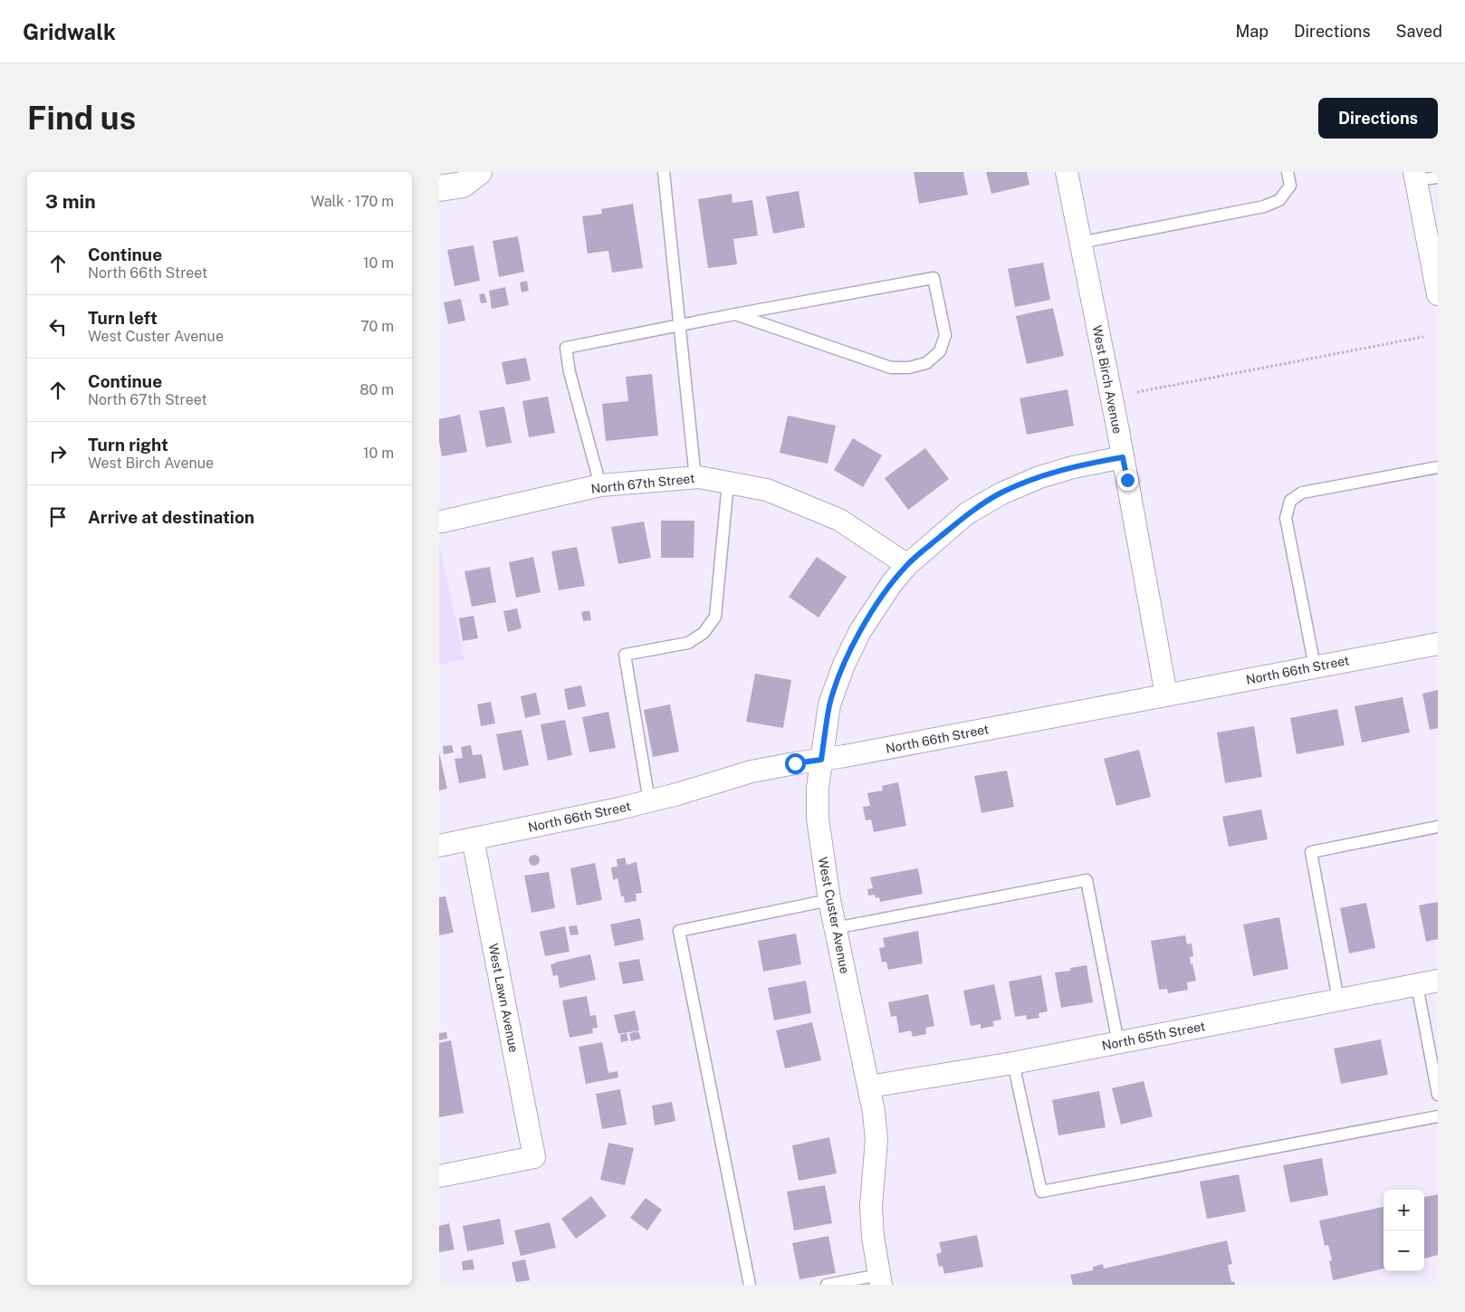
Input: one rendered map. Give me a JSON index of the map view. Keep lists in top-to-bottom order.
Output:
{
  "streets": {
    "street": [
      "West Birch Avenue",
      "North 67th Street",
      "North 66th Street",
      "West Custer Avenue",
      "West Lawn Avenue",
      "North 65th Street"
    ]
  },
  "crossings": [
    ["West Birch Avenue", "North 66th Street"],
    ["North 67th Street", "West Custer Avenue"],
    ["North 66th Street", "West Custer Avenue"],
    ["North 66th Street", "West Lawn Avenue"],
    ["West Custer Avenue", "North 65th Street"]
  ],
  "page": {
    "header": "Gridwalk",
    "nav": ["Map", "Directions", "Saved"],
    "buttons": "Directions",
    "title": "Find us",
    "heading": ["3 min", "Walk · 170 m"],
    "list": [
      ["Continue", "North 66th Street", "10 m"],
      ["Turn left", "West Custer Avenue", "70 m"],
      ["Continue", "North 67th Street", "80 m"],
      ["Turn right", "West Birch Avenue", "10 m"],
      "Arrive at destination"
    ],
    "map_buttons": ["+", "−"]
  }
}
